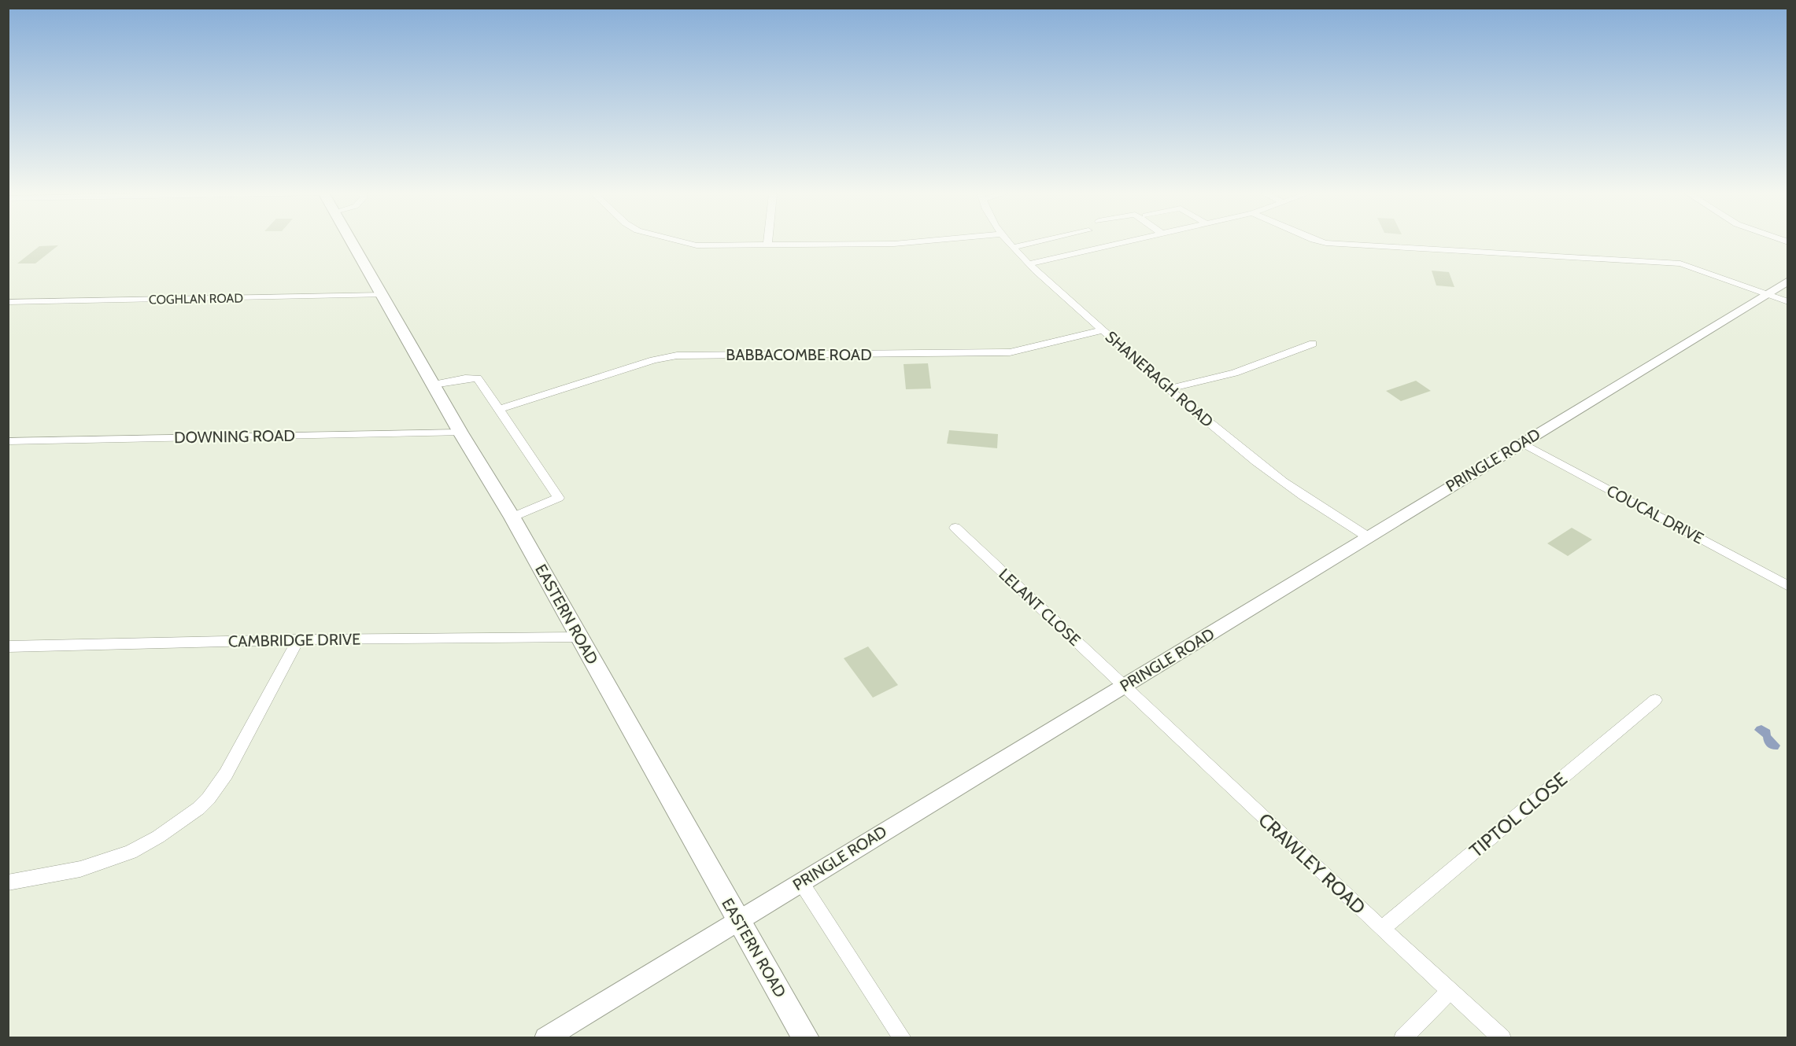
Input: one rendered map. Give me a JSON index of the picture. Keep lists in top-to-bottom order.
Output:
{
  "streets": {
    "main road": ["EASTERN ROAD"],
    "street": [
      "COGHLAN ROAD",
      "BABBACOMBE ROAD",
      "SHANERAGH ROAD",
      "DOWNING ROAD",
      "PRINGLE ROAD",
      "COUCAL DRIVE",
      "LELANT CLOSE",
      "CAMBRIDGE DRIVE",
      "TIPTOL CLOSE",
      "CRAWLEY ROAD"
    ]
  },
  "crossings": [
    ["COGHLAN ROAD", "EASTERN ROAD"],
    ["BABBACOMBE ROAD", "SHANERAGH ROAD"],
    ["SHANERAGH ROAD", "PRINGLE ROAD"],
    ["DOWNING ROAD", "EASTERN ROAD"],
    ["PRINGLE ROAD", "COUCAL DRIVE"],
    ["PRINGLE ROAD", "LELANT CLOSE"],
    ["PRINGLE ROAD", "EASTERN ROAD"],
    ["PRINGLE ROAD", "CRAWLEY ROAD"],
    ["LELANT CLOSE", "CRAWLEY ROAD"],
    ["EASTERN ROAD", "CAMBRIDGE DRIVE"],
    ["TIPTOL CLOSE", "CRAWLEY ROAD"]
  ]
}
